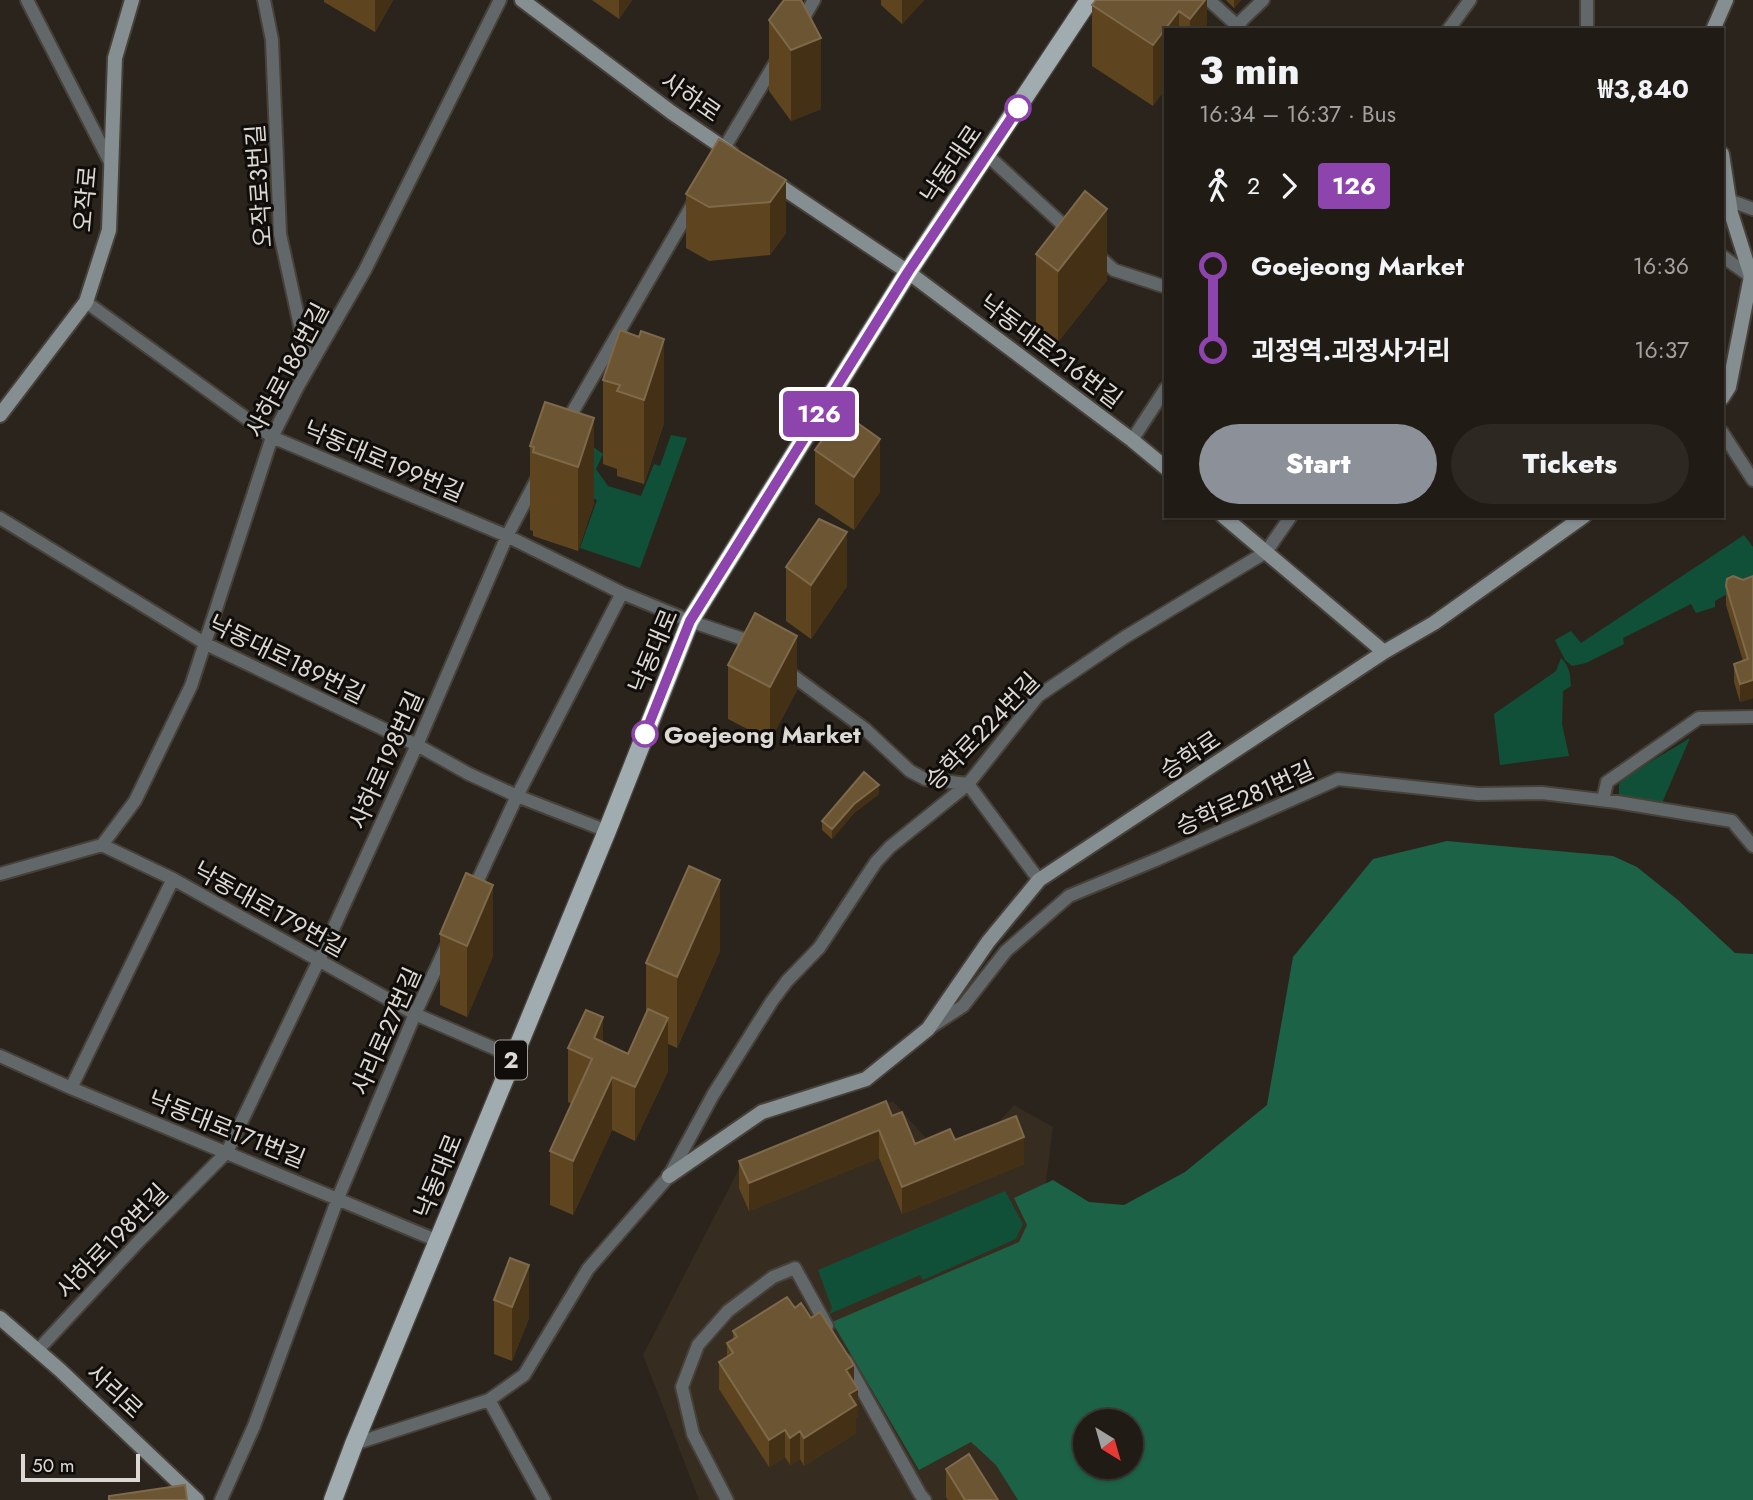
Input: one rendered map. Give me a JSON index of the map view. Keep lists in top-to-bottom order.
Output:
{
  "streets": {
    "main road": ["낙동대로", "2"],
    "street": [
      "사하로",
      "오작로3번길",
      "오작로",
      "낙동대로216번길",
      "사하로186번길",
      "낙동대로199번길",
      "낙동대로189번길",
      "승학로224번길",
      "승학로",
      "사하로198번길",
      "승학로281번길",
      "낙동대로179번길",
      "사리로27번길",
      "낙동대로171번길",
      "사리로"
    ]
  },
  "crossings": [
    ["사하로", "낙동대로"],
    ["사하로", "낙동대로216번길"],
    ["낙동대로", "낙동대로216번길"],
    ["낙동대로", "낙동대로199번길"],
    ["낙동대로", "낙동대로189번길"],
    ["낙동대로", "승학로224번길"],
    ["낙동대로", "낙동대로179번길"],
    ["낙동대로", "낙동대로171번길"],
    ["오작로3번길", "사하로186번길"],
    ["오작로", "낙동대로199번길"],
    ["사하로186번길", "낙동대로199번길"],
    ["사하로186번길", "낙동대로189번길"],
    ["사하로186번길", "낙동대로179번길"],
    ["낙동대로199번길", "승학로224번길"],
    ["낙동대로199번길", "사하로198번길"],
    ["낙동대로189번길", "사하로198번길"],
    ["승학로224번길", "승학로"],
    ["승학로", "승학로281번길"],
    ["사하로198번길", "낙동대로179번길"],
    ["사하로198번길", "낙동대로171번길"],
    ["사하로198번길", "사리로"],
    ["낙동대로179번길", "사리로27번길"],
    ["사리로27번길", "낙동대로171번길"]
  ],
  "places": ["Goejeong Market"],
  "lines": ["bus line 126"],
  "scale_bar": "50 m",
  "north": "bottom right",
  "page": {
    "on_map": "126",
    "heading": ["3 min", "16:34 – 16:37 · Bus", "₩3,840"],
    "legs": ["2", "126"],
    "list": [
      {
        "name": "Goejeong Market",
        "value": "16:36"
      },
      {
        "name": "괴정역.괴정사거리",
        "value": "16:37"
      }
    ],
    "buttons": ["Start", "Tickets"],
    "scale": "50 m"
  }
}
